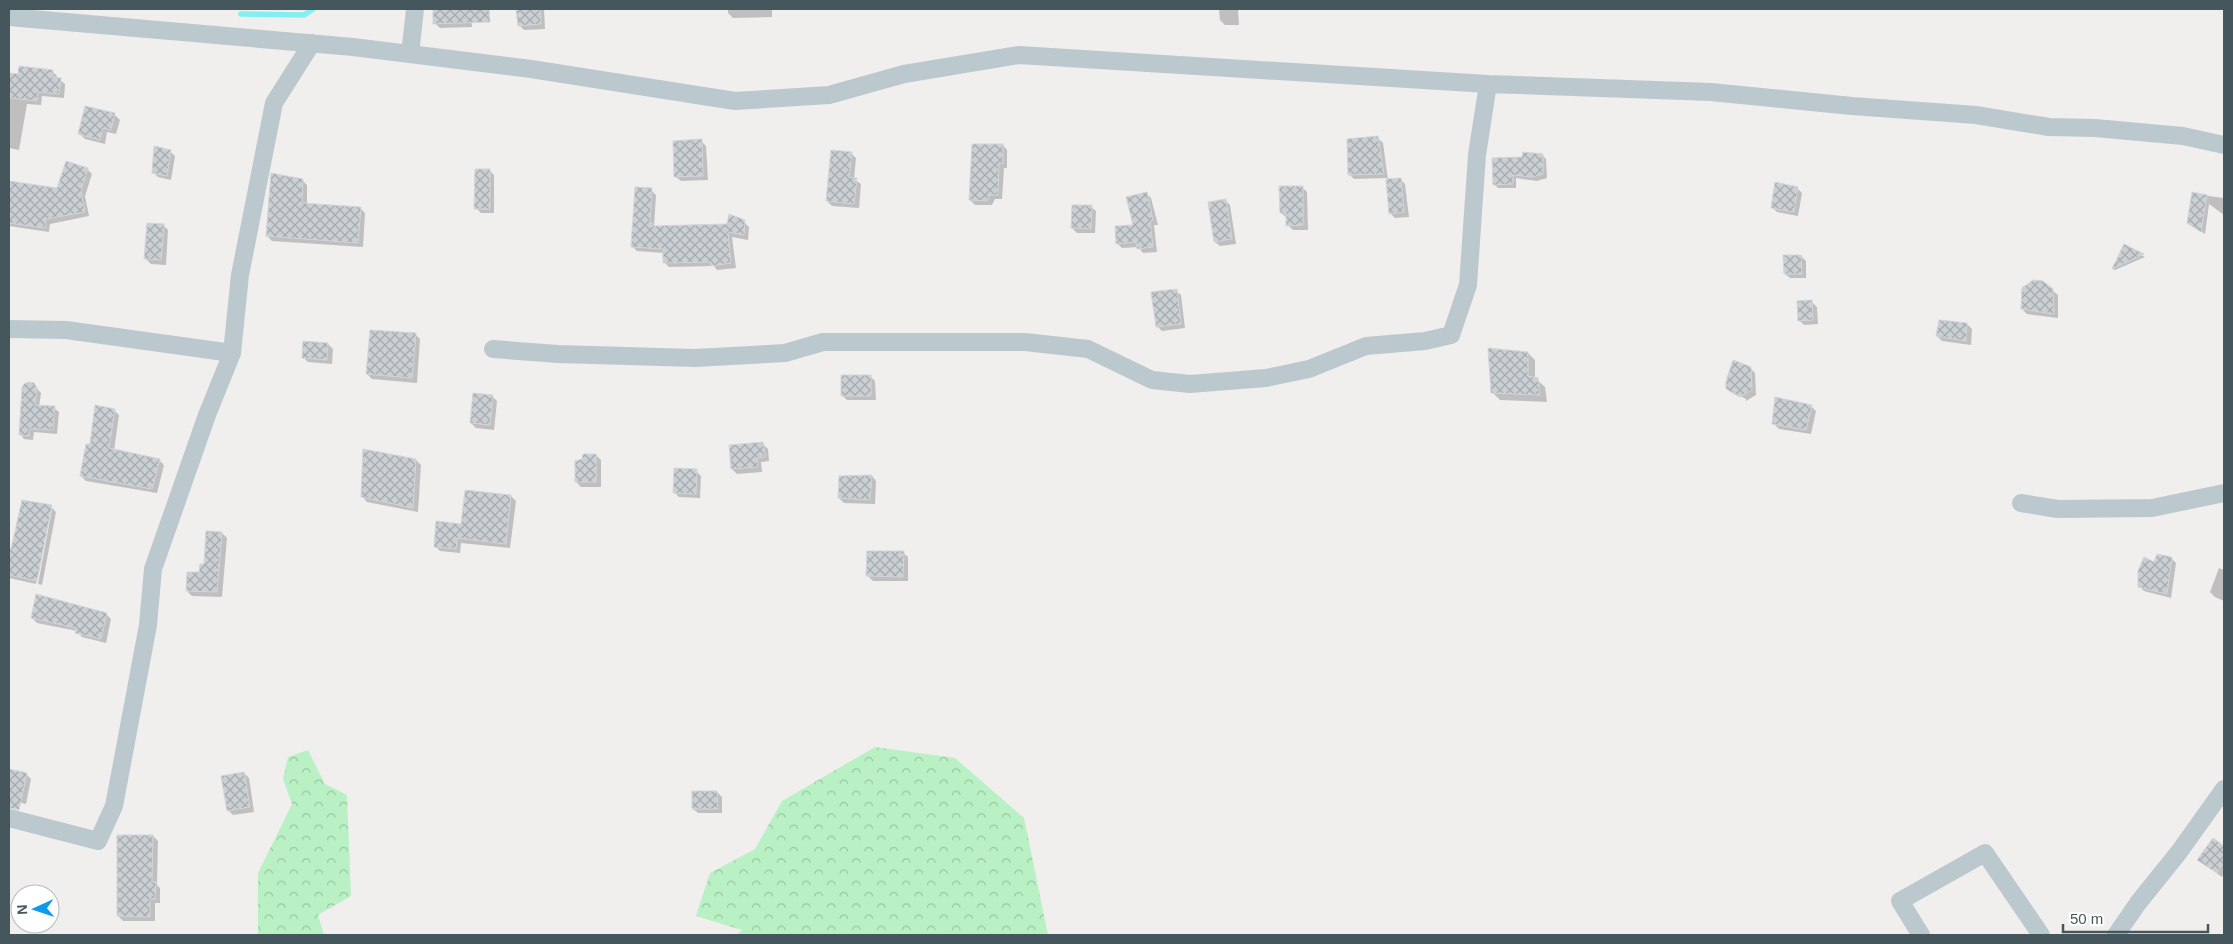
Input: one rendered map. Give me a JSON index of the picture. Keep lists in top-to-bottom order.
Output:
{
  "scale_bar": "50 m",
  "north": "left"
}
